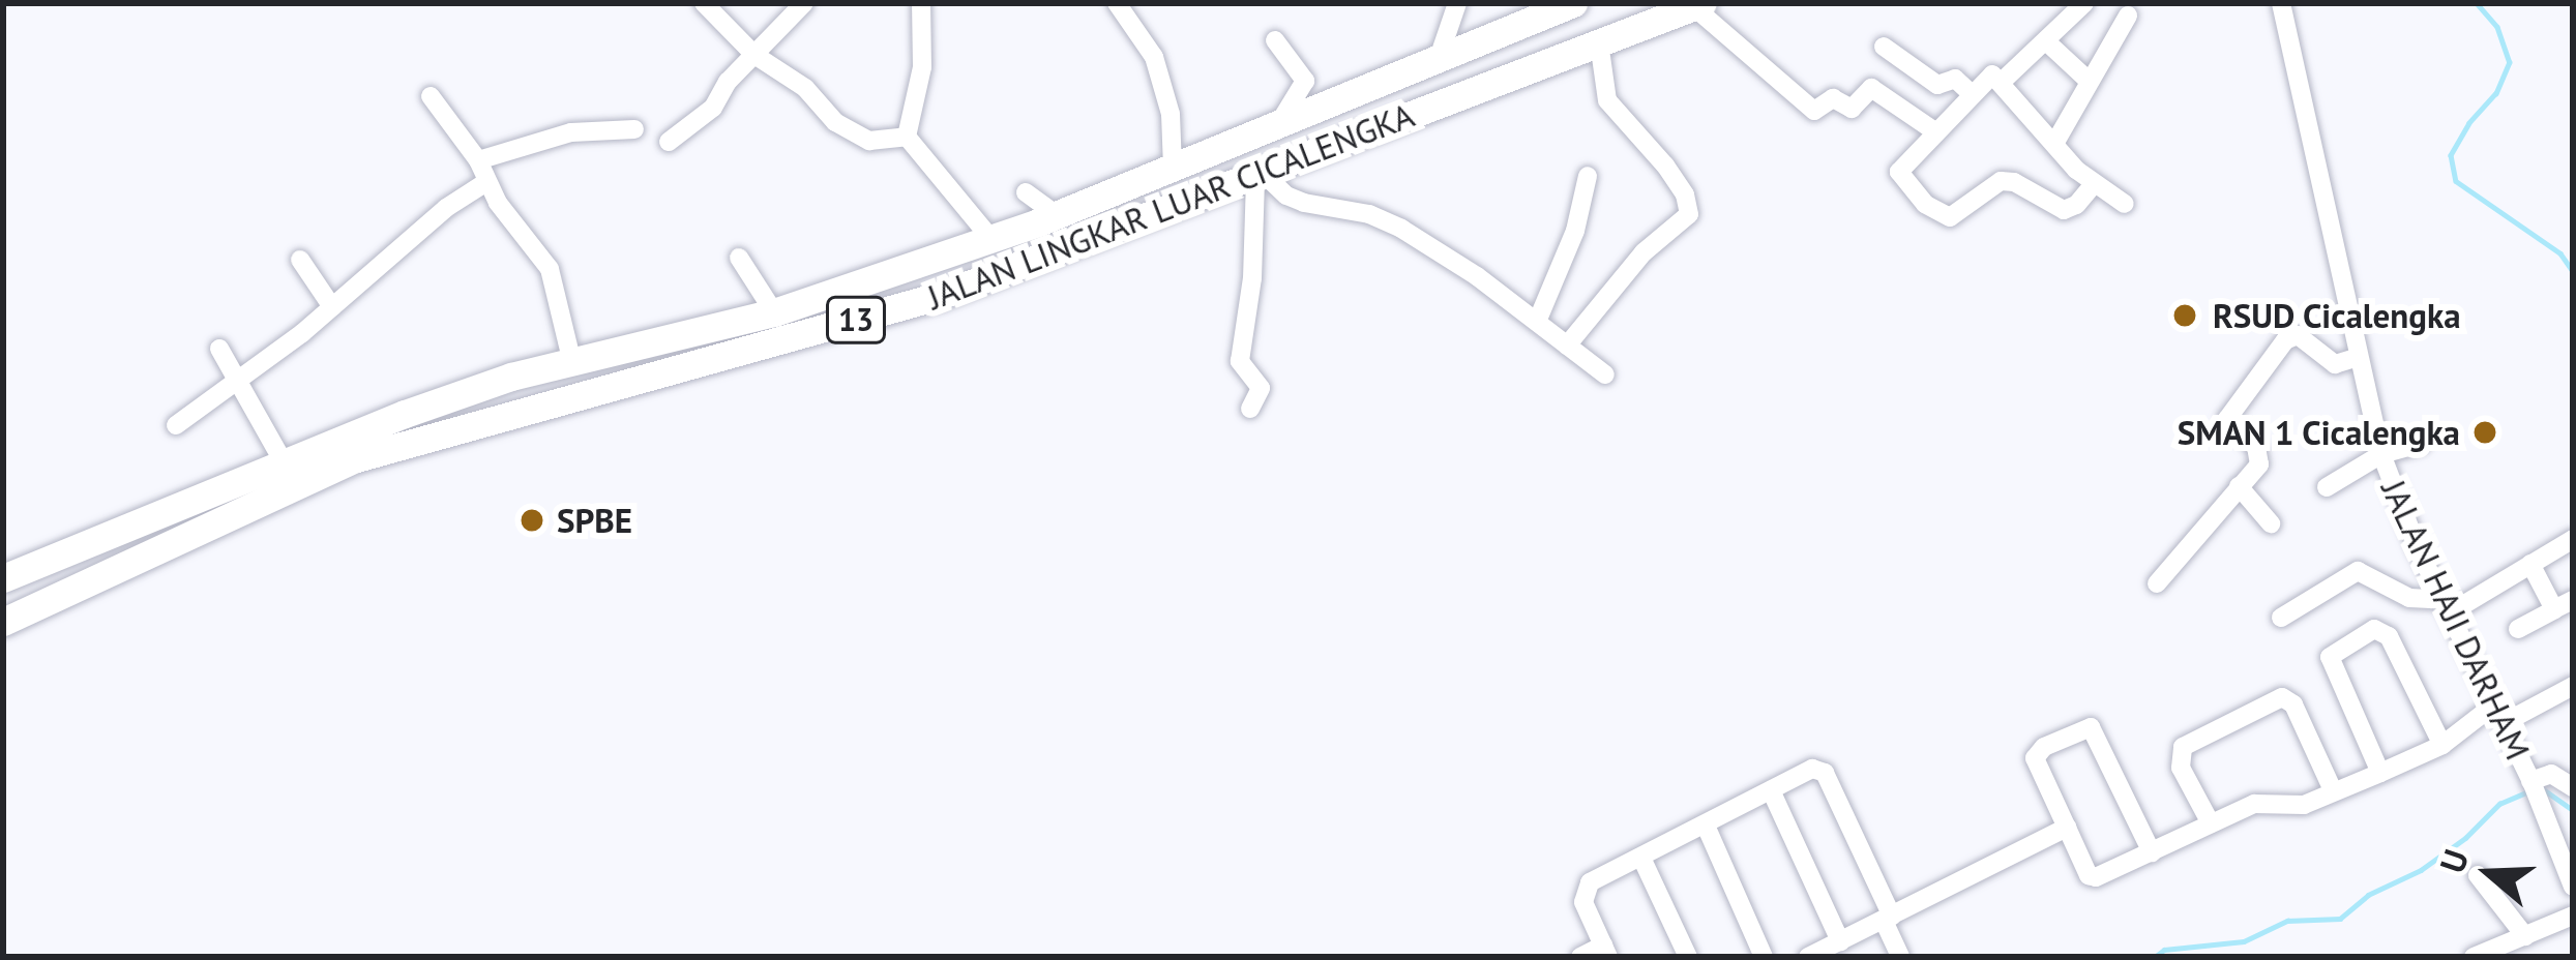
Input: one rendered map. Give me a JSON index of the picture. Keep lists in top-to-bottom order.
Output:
{
  "streets": {
    "highway": ["JALAN LINGKAR LUAR CICALENGKA", "13"],
    "street": ["JALAN HAJI DARHAM"]
  },
  "places": ["RSUD Cicalengka", "SMAN 1 Cicalengka", "SPBE"],
  "north": "left"
}
